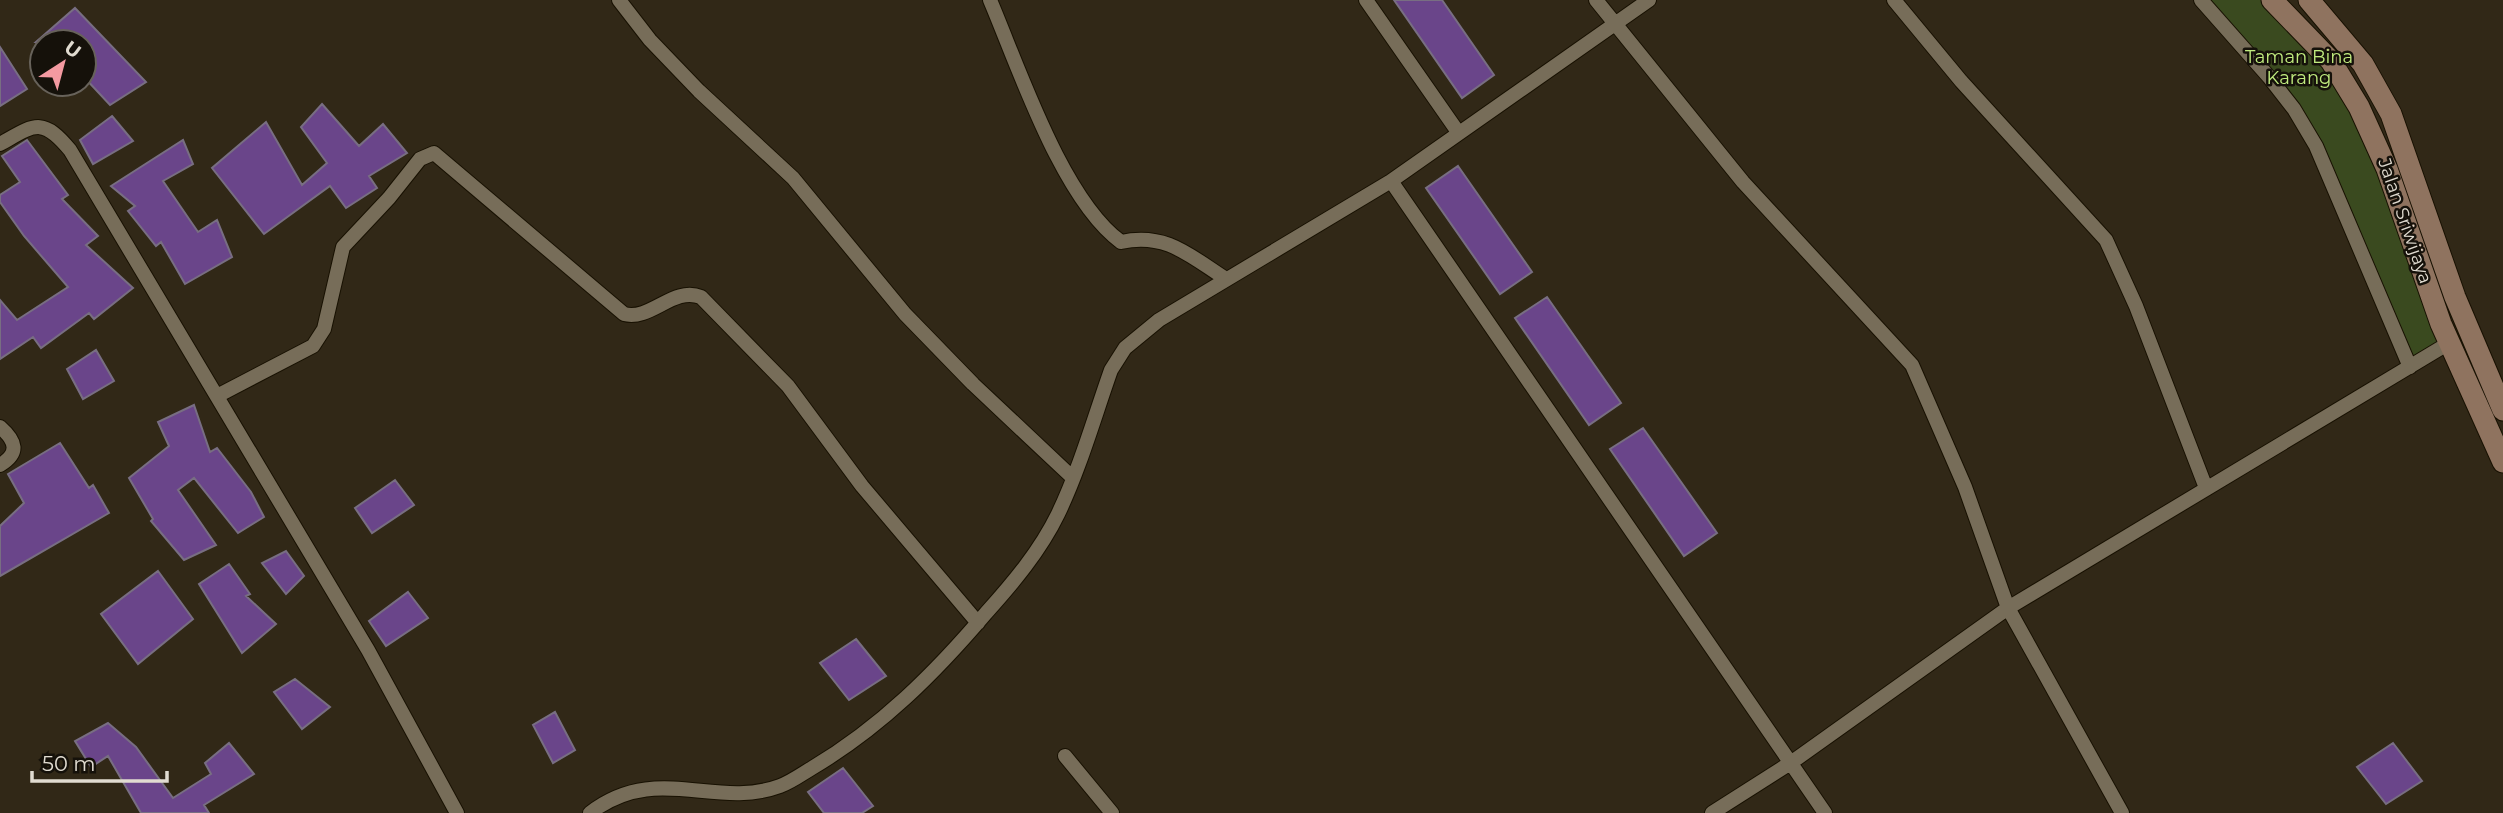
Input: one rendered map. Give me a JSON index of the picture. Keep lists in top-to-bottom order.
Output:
{
  "streets": {
    "main road": ["Jalan Sriwijaya"]
  },
  "parks": ["Taman Bina Karang"],
  "scale_bar": "50 m",
  "north": "top right"
}
